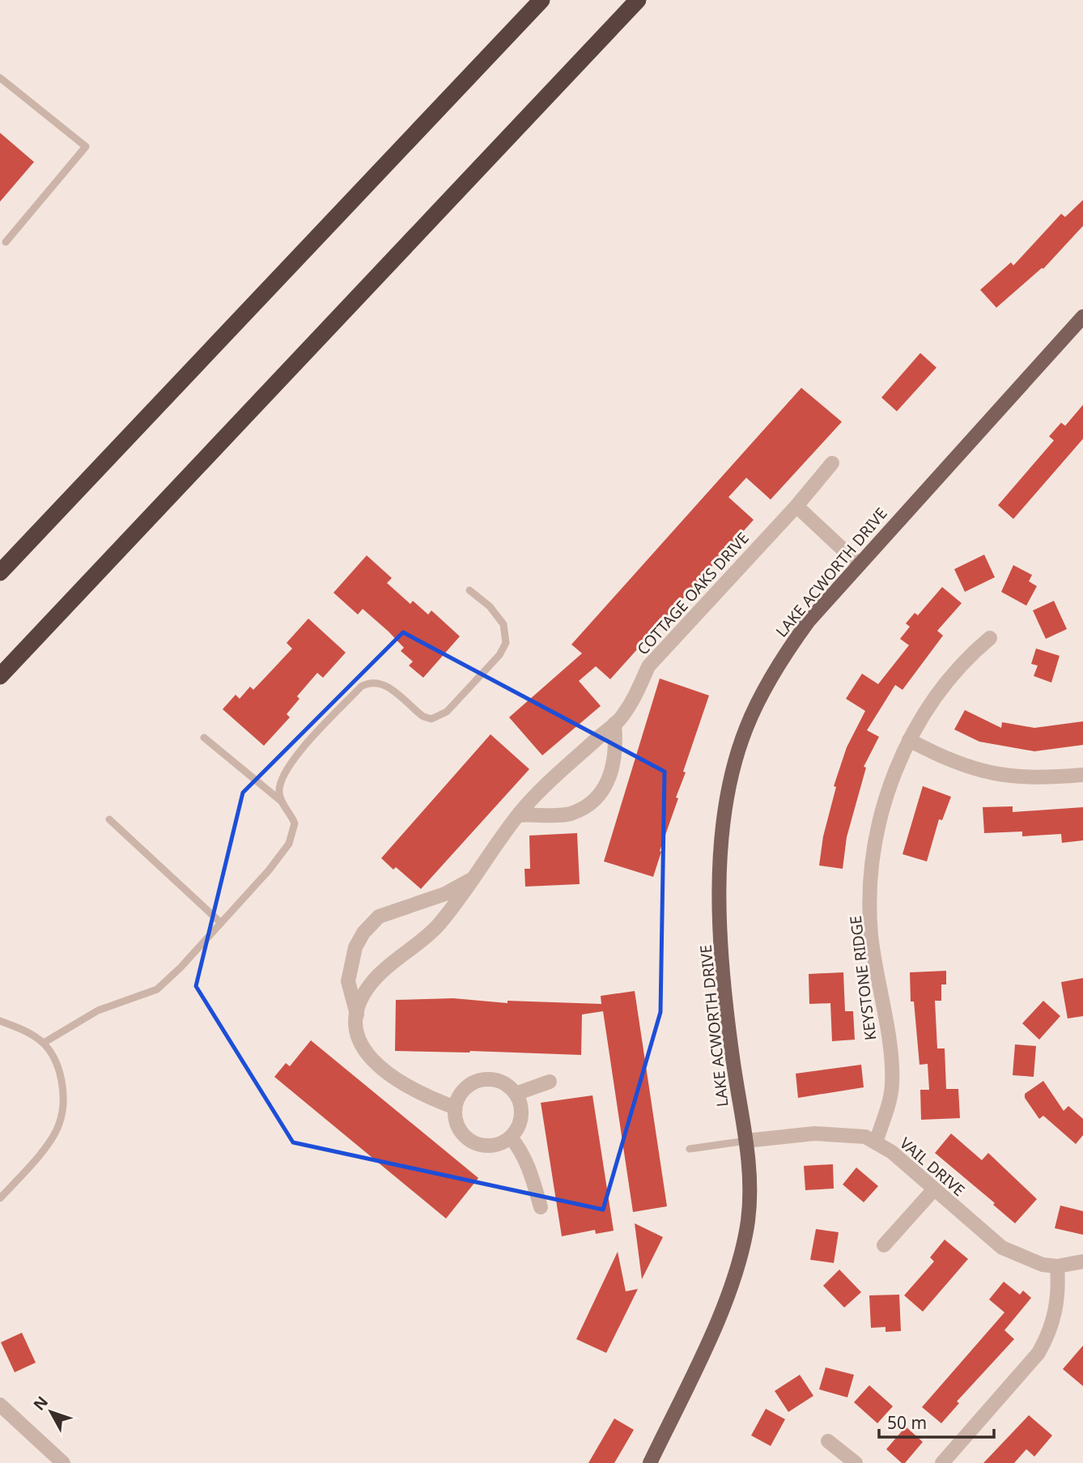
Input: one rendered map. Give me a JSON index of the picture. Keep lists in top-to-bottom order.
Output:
{
  "streets": {
    "main road": ["LAKE ACWORTH DRIVE"],
    "street": ["COTTAGE OAKS DRIVE", "KEYSTONE RIDGE", "VAIL DRIVE"]
  },
  "crossings": [
    ["LAKE ACWORTH DRIVE", "VAIL DRIVE"],
    ["KEYSTONE RIDGE", "VAIL DRIVE"]
  ],
  "scale_bar": "50 m",
  "north": "top left"
}
